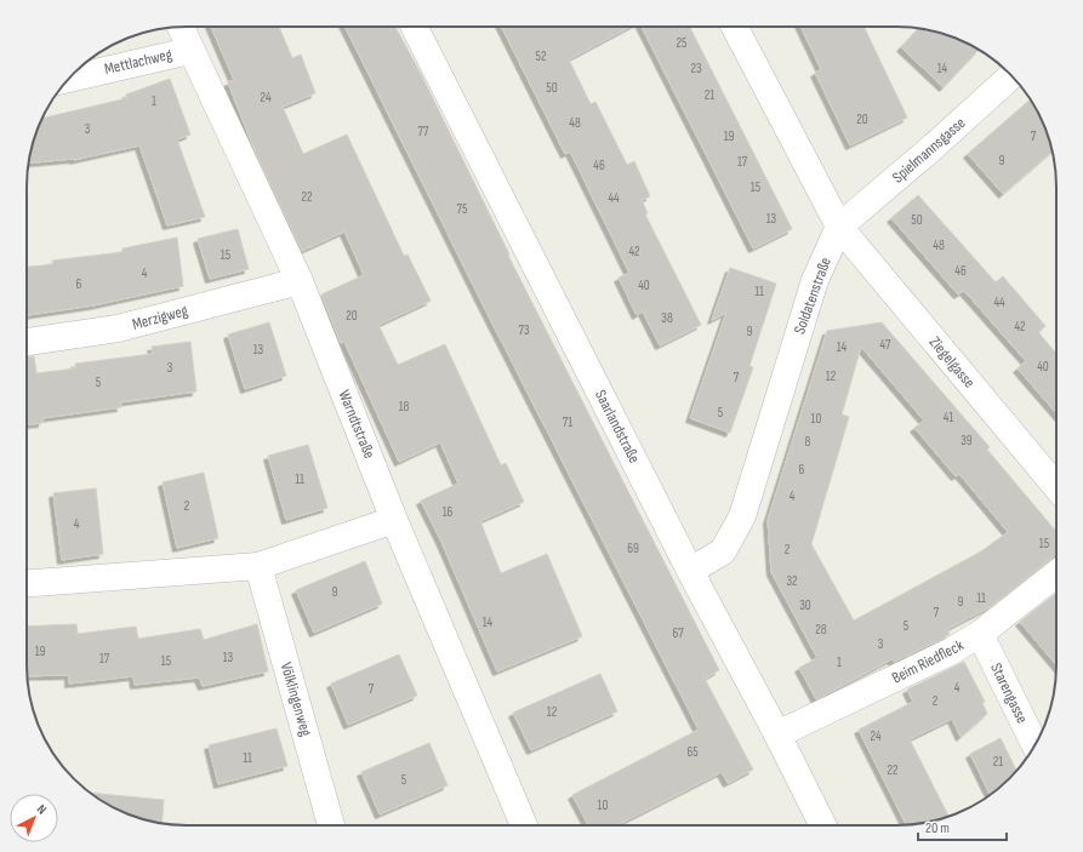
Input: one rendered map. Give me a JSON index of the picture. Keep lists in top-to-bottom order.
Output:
{
  "streets": {
    "street": [
      "Mettlachweg",
      "Spielmannsgasse",
      "Soldatenstraße",
      "Merzigweg",
      "Ziegelgasse",
      "Warndtstraße",
      "Saarlandstraße",
      "Beim Riedfleck",
      "Starengasse",
      "Völklingenweg"
    ]
  },
  "crossings": [
    ["Mettlachweg", "Warndtstraße"],
    ["Spielmannsgasse", "Soldatenstraße"],
    ["Spielmannsgasse", "Ziegelgasse"],
    ["Soldatenstraße", "Ziegelgasse"],
    ["Soldatenstraße", "Saarlandstraße"],
    ["Merzigweg", "Warndtstraße"],
    ["Saarlandstraße", "Beim Riedfleck"],
    ["Beim Riedfleck", "Starengasse"]
  ],
  "house_numbers": [
    "25",
    "52",
    "23",
    "14",
    "50",
    "21",
    "24",
    "1",
    "20",
    "48",
    "3",
    "77",
    "19",
    "7",
    "9",
    "17",
    "46",
    "15",
    "22",
    "44",
    "75",
    "13",
    "50",
    "48",
    "42",
    "15",
    "46",
    "4",
    "6",
    "40",
    "11",
    "44",
    "20",
    "38",
    "42",
    "73",
    "9",
    "47",
    "14",
    "13",
    "40",
    "3",
    "12",
    "7",
    "5",
    "18",
    "5",
    "41",
    "10",
    "71",
    "39",
    "8",
    "6",
    "11",
    "4",
    "2",
    "16",
    "4",
    "15",
    "69",
    "2",
    "32",
    "9",
    "11",
    "9",
    "30",
    "7",
    "14",
    "5",
    "28",
    "67",
    "3",
    "19",
    "13",
    "17",
    "15",
    "1",
    "4",
    "7",
    "2",
    "12",
    "24",
    "65",
    "11",
    "21",
    "22",
    "5",
    "10"
  ],
  "scale_bar": "20 m",
  "north": "top right"
}
